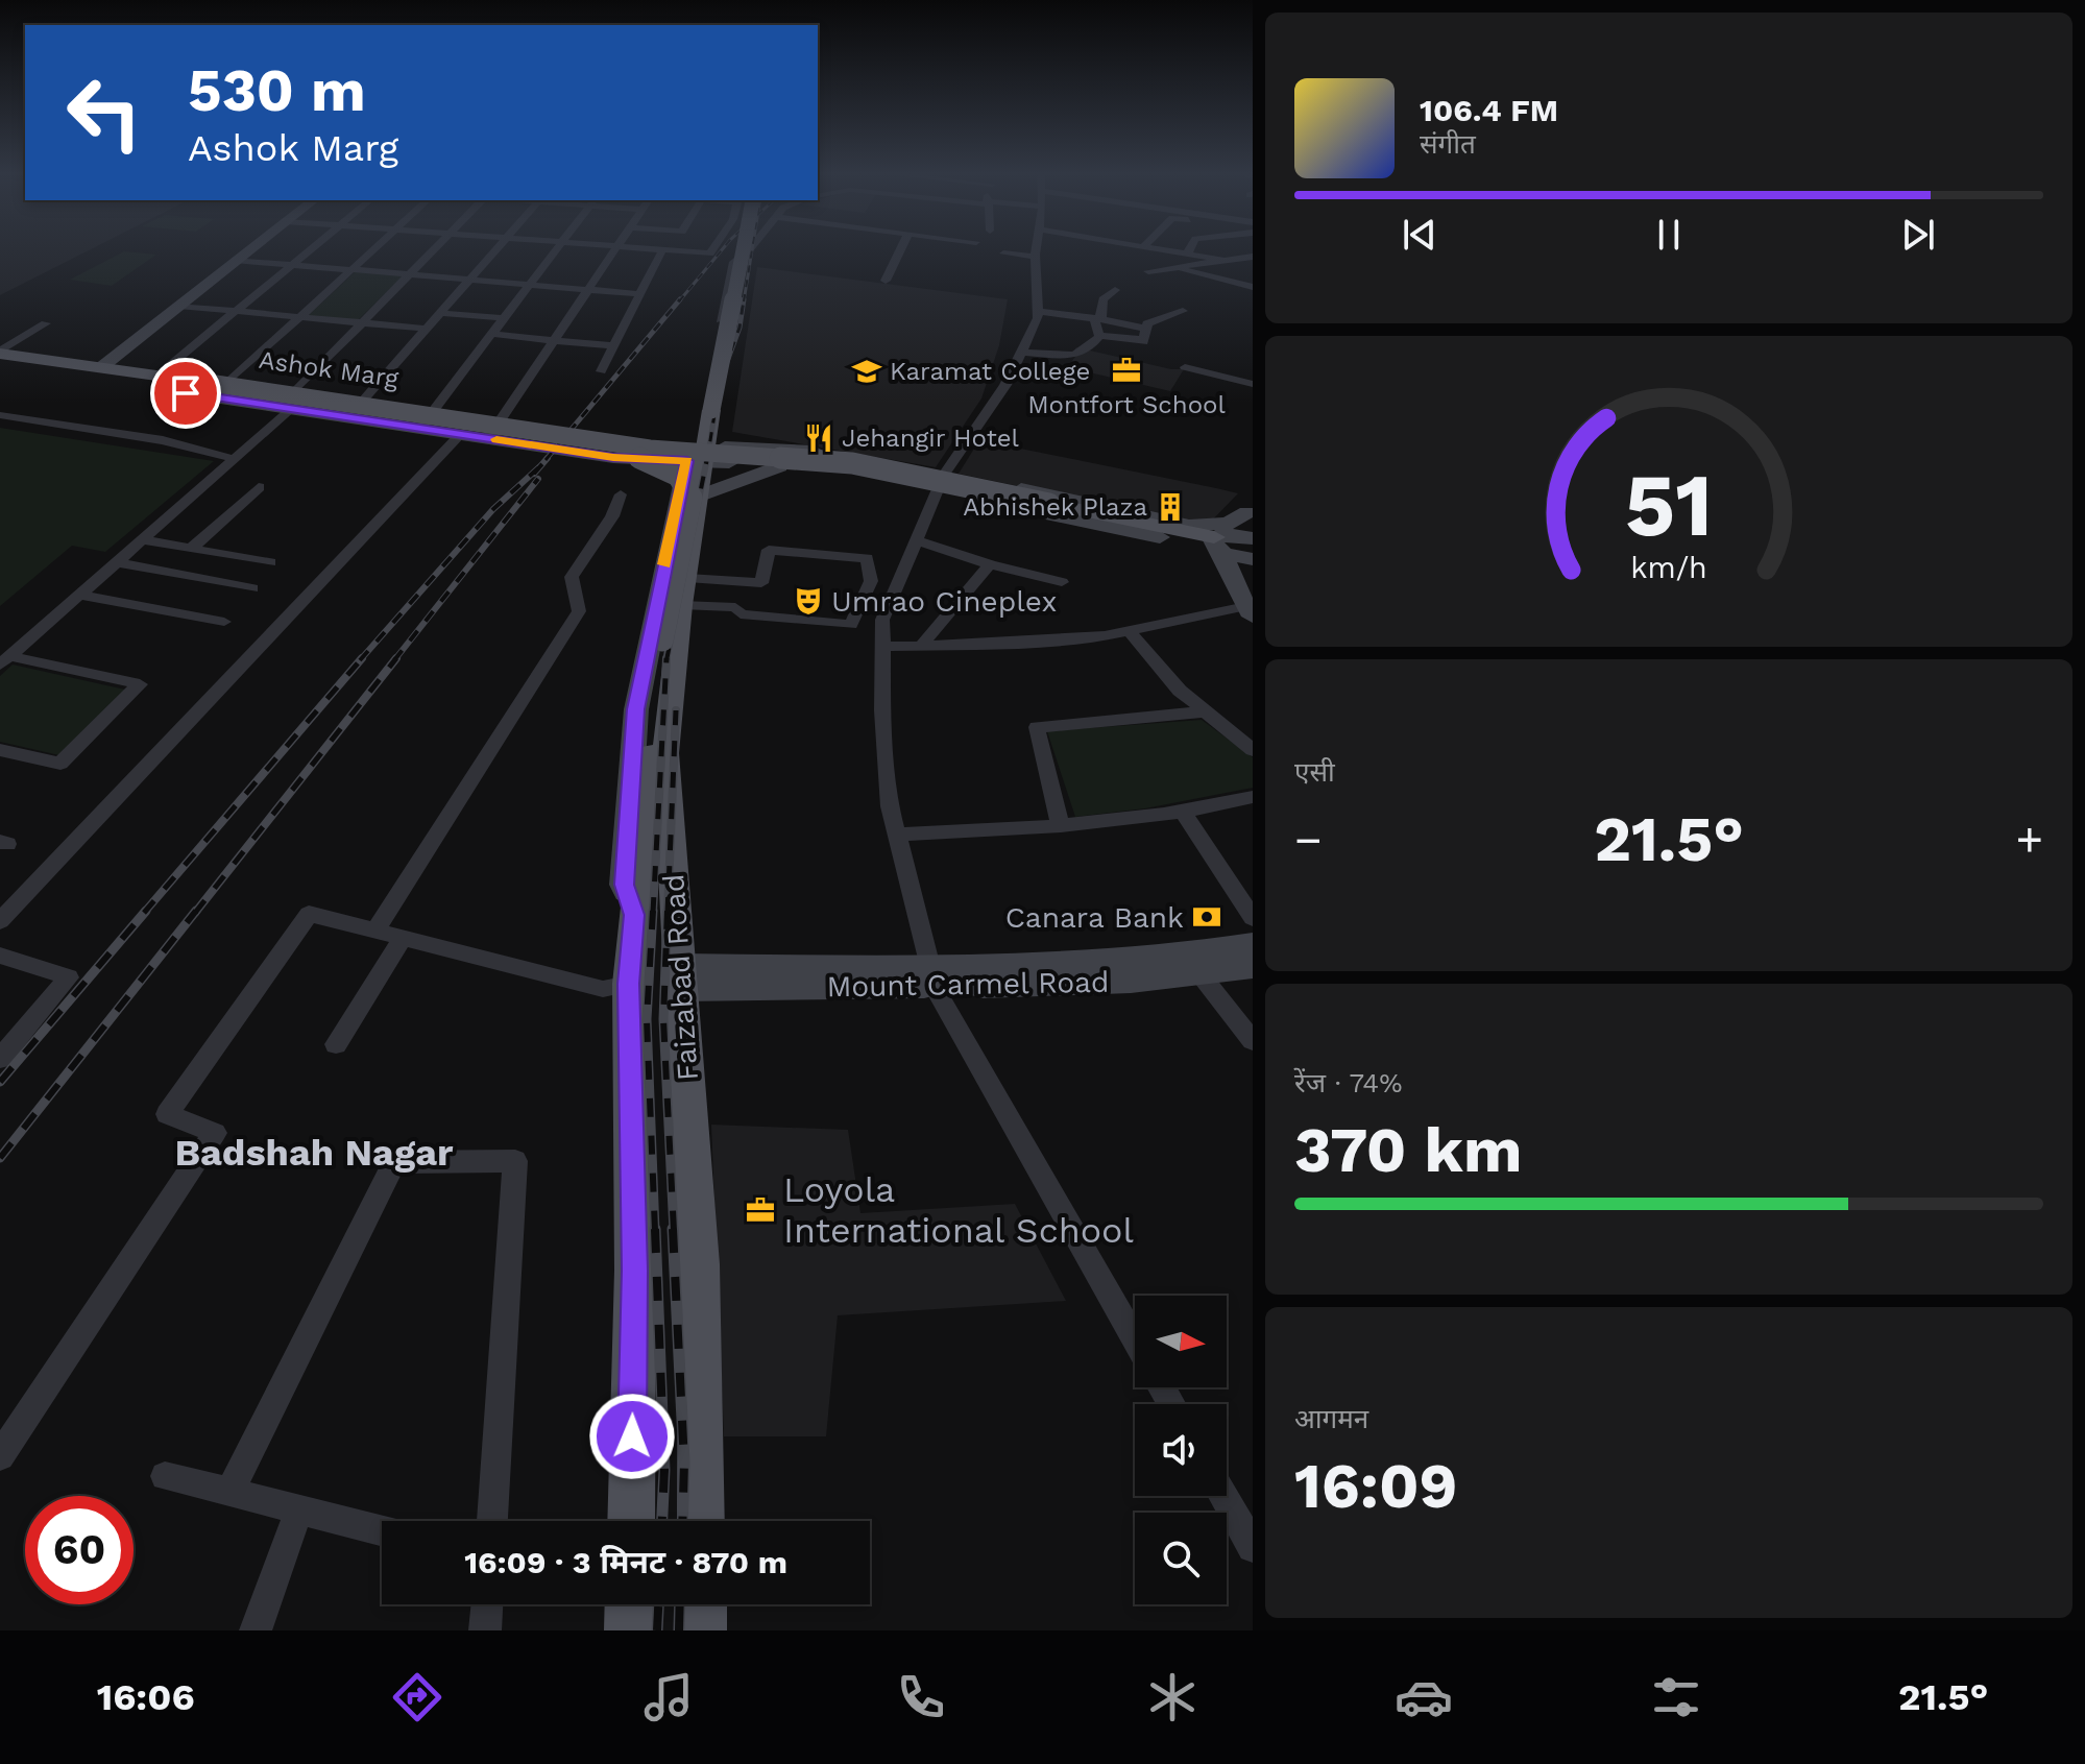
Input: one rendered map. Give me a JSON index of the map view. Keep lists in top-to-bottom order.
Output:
{
  "streets": {
    "main road": ["Ashok Marg", "Faizabad Road"],
    "street": ["Mount Carmel Road"]
  },
  "crossings": [
    ["Ashok Marg", "Faizabad Road"],
    ["Faizabad Road", "Mount Carmel Road"]
  ],
  "districts": ["Badshah Nagar"],
  "places": {
    "office": ["Montfort School", "Loyola International School"],
    "school or university": ["Karamat College"],
    "restaurant": ["Jehangir Hotel"],
    "building": ["Abhishek Plaza"],
    "theatre": ["Umrao Cineplex"],
    "bank": ["Canara Bank"]
  },
  "north": "right",
  "page": {
    "turn": ["530 m", "Ashok Marg"],
    "song": ["106.4 FM", "संगीत"],
    "tile": [
      "एसी",
      ["रेंज · 74%", "370 km"],
      ["आगमन", "16:09"]
    ],
    "heat": ["−", "21.5°", "+"],
    "limit": "60",
    "trip": "16:09 · 3 मिनट · 870 m",
    "tabs": ["16:06", "21.5°"],
    "gauge": ["51", "km/h"]
  }
}
